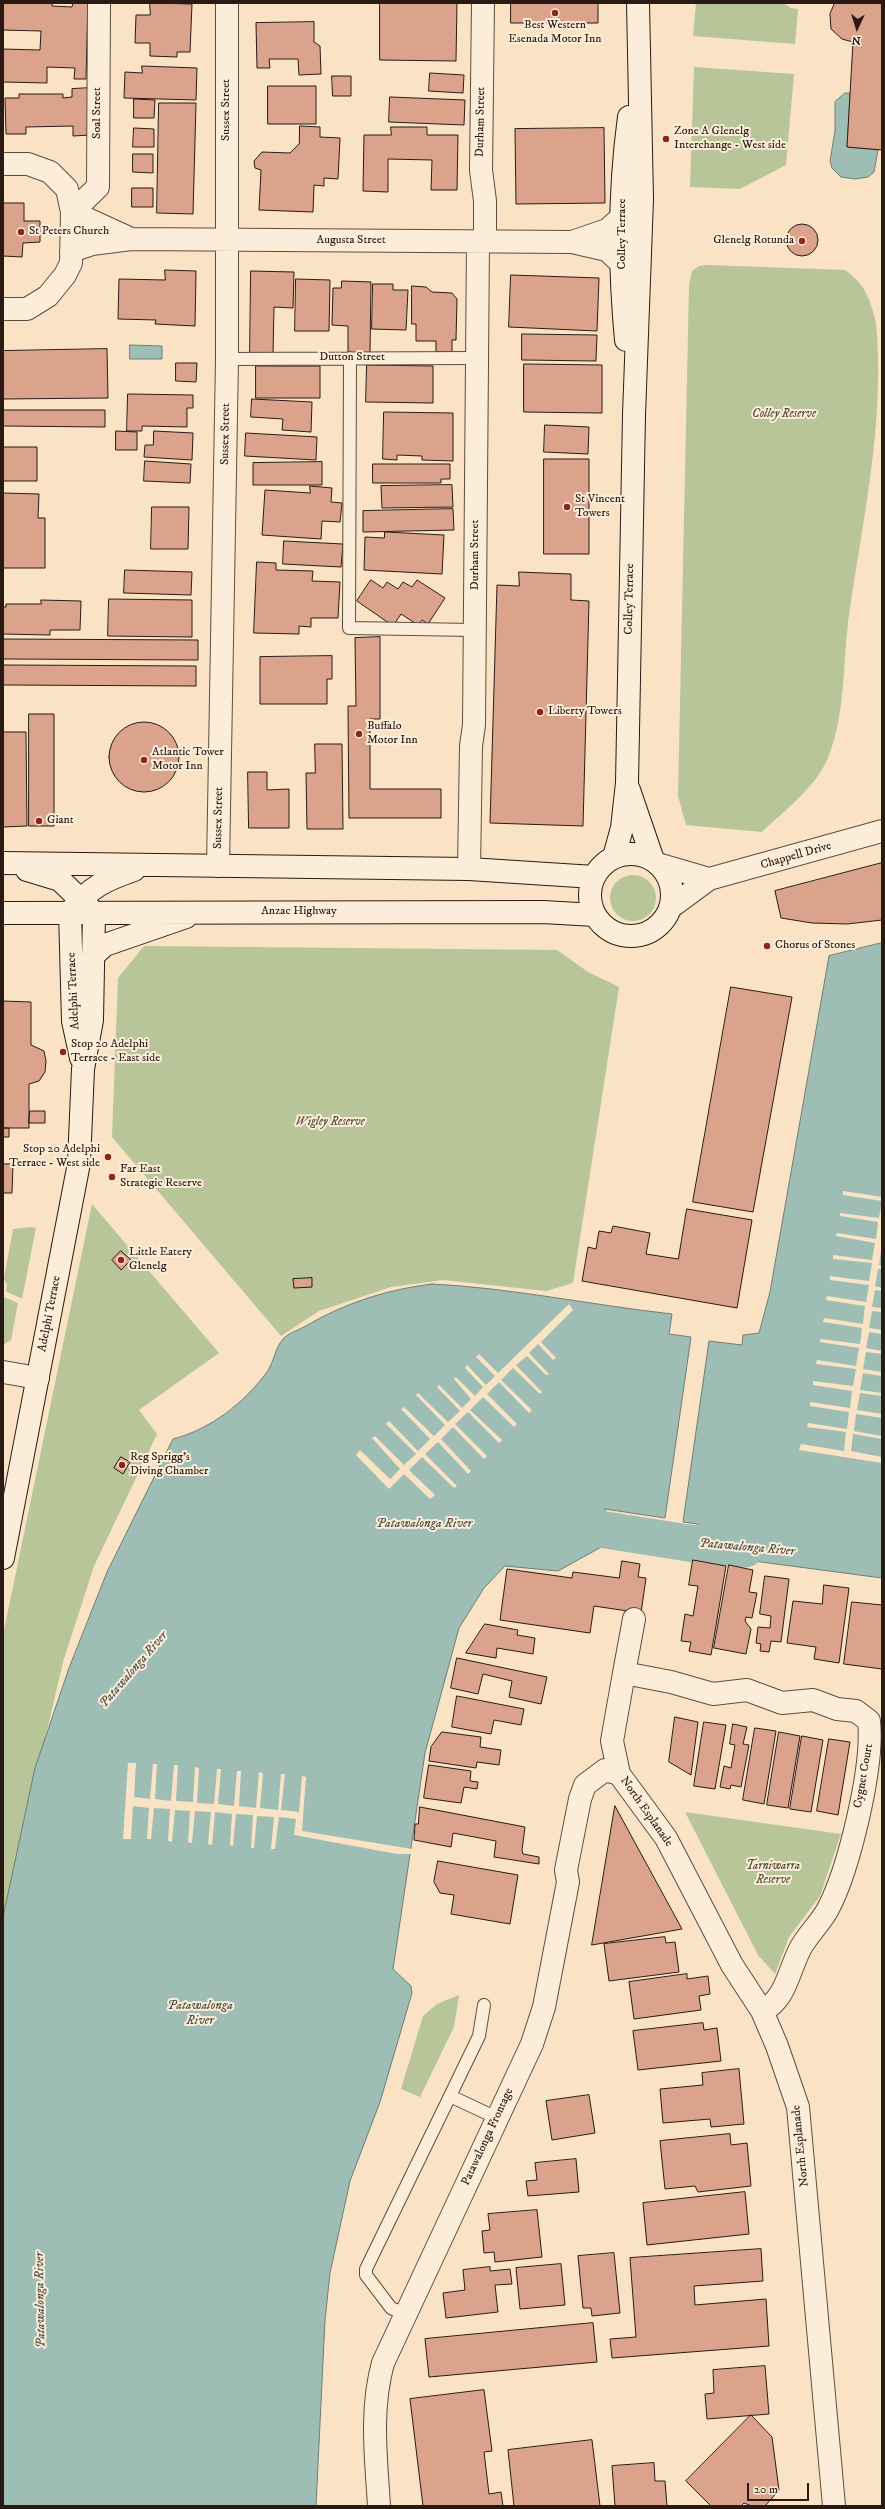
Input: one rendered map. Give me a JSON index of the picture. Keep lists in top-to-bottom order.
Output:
{
  "streets": {
    "street": [
      "Sussex Street",
      "Soal Street",
      "Durham Street",
      "Colley Terrace",
      "Augusta Street",
      "Chappell Drive",
      "Anzac Highway",
      "Adelphi Terrace",
      "Cygnet Court",
      "North Esplanade",
      "Patawalonga Frontage"
    ],
    "lane": ["Dutton Street"]
  },
  "crossings": [
    ["Sussex Street", "Augusta Street"],
    ["Sussex Street", "Dutton Street"],
    ["Soal Street", "Augusta Street"],
    ["Durham Street", "Augusta Street"],
    ["Durham Street", "Dutton Street"],
    ["Colley Terrace", "Augusta Street"],
    ["Colley Terrace", "Chappell Drive"],
    ["Colley Terrace", "Anzac Highway"],
    ["Chappell Drive", "Anzac Highway"],
    ["Anzac Highway", "Adelphi Terrace"],
    ["Cygnet Court", "North Esplanade"],
    ["North Esplanade", "Patawalonga Frontage"]
  ],
  "water": ["Patawalonga River"],
  "parks": ["Colley Reserve", "Wigley Reserve", "Tarniwarra Reserve"],
  "places": [
    "Best Western Esenada Motor Inn",
    "Zone A Glenelg Interchange - West side",
    "St Peters Church",
    "Glenelg Rotunda",
    "St Vincent Towers",
    "Liberty Towers",
    "Buffalo Motor Inn",
    "Atlantic Tower Motor Inn",
    "Giant",
    "Chorus of Stones",
    "Stop 20 Adelphi Terrace - East side",
    "Stop 20 Adelphi Terrace - West side",
    "Far East Strategic Reserve",
    "Little Eatery Glenelg",
    "Reg Sprigg’s Diving Chamber"
  ],
  "scale_bar": "20 m",
  "north": "bottom"
}
